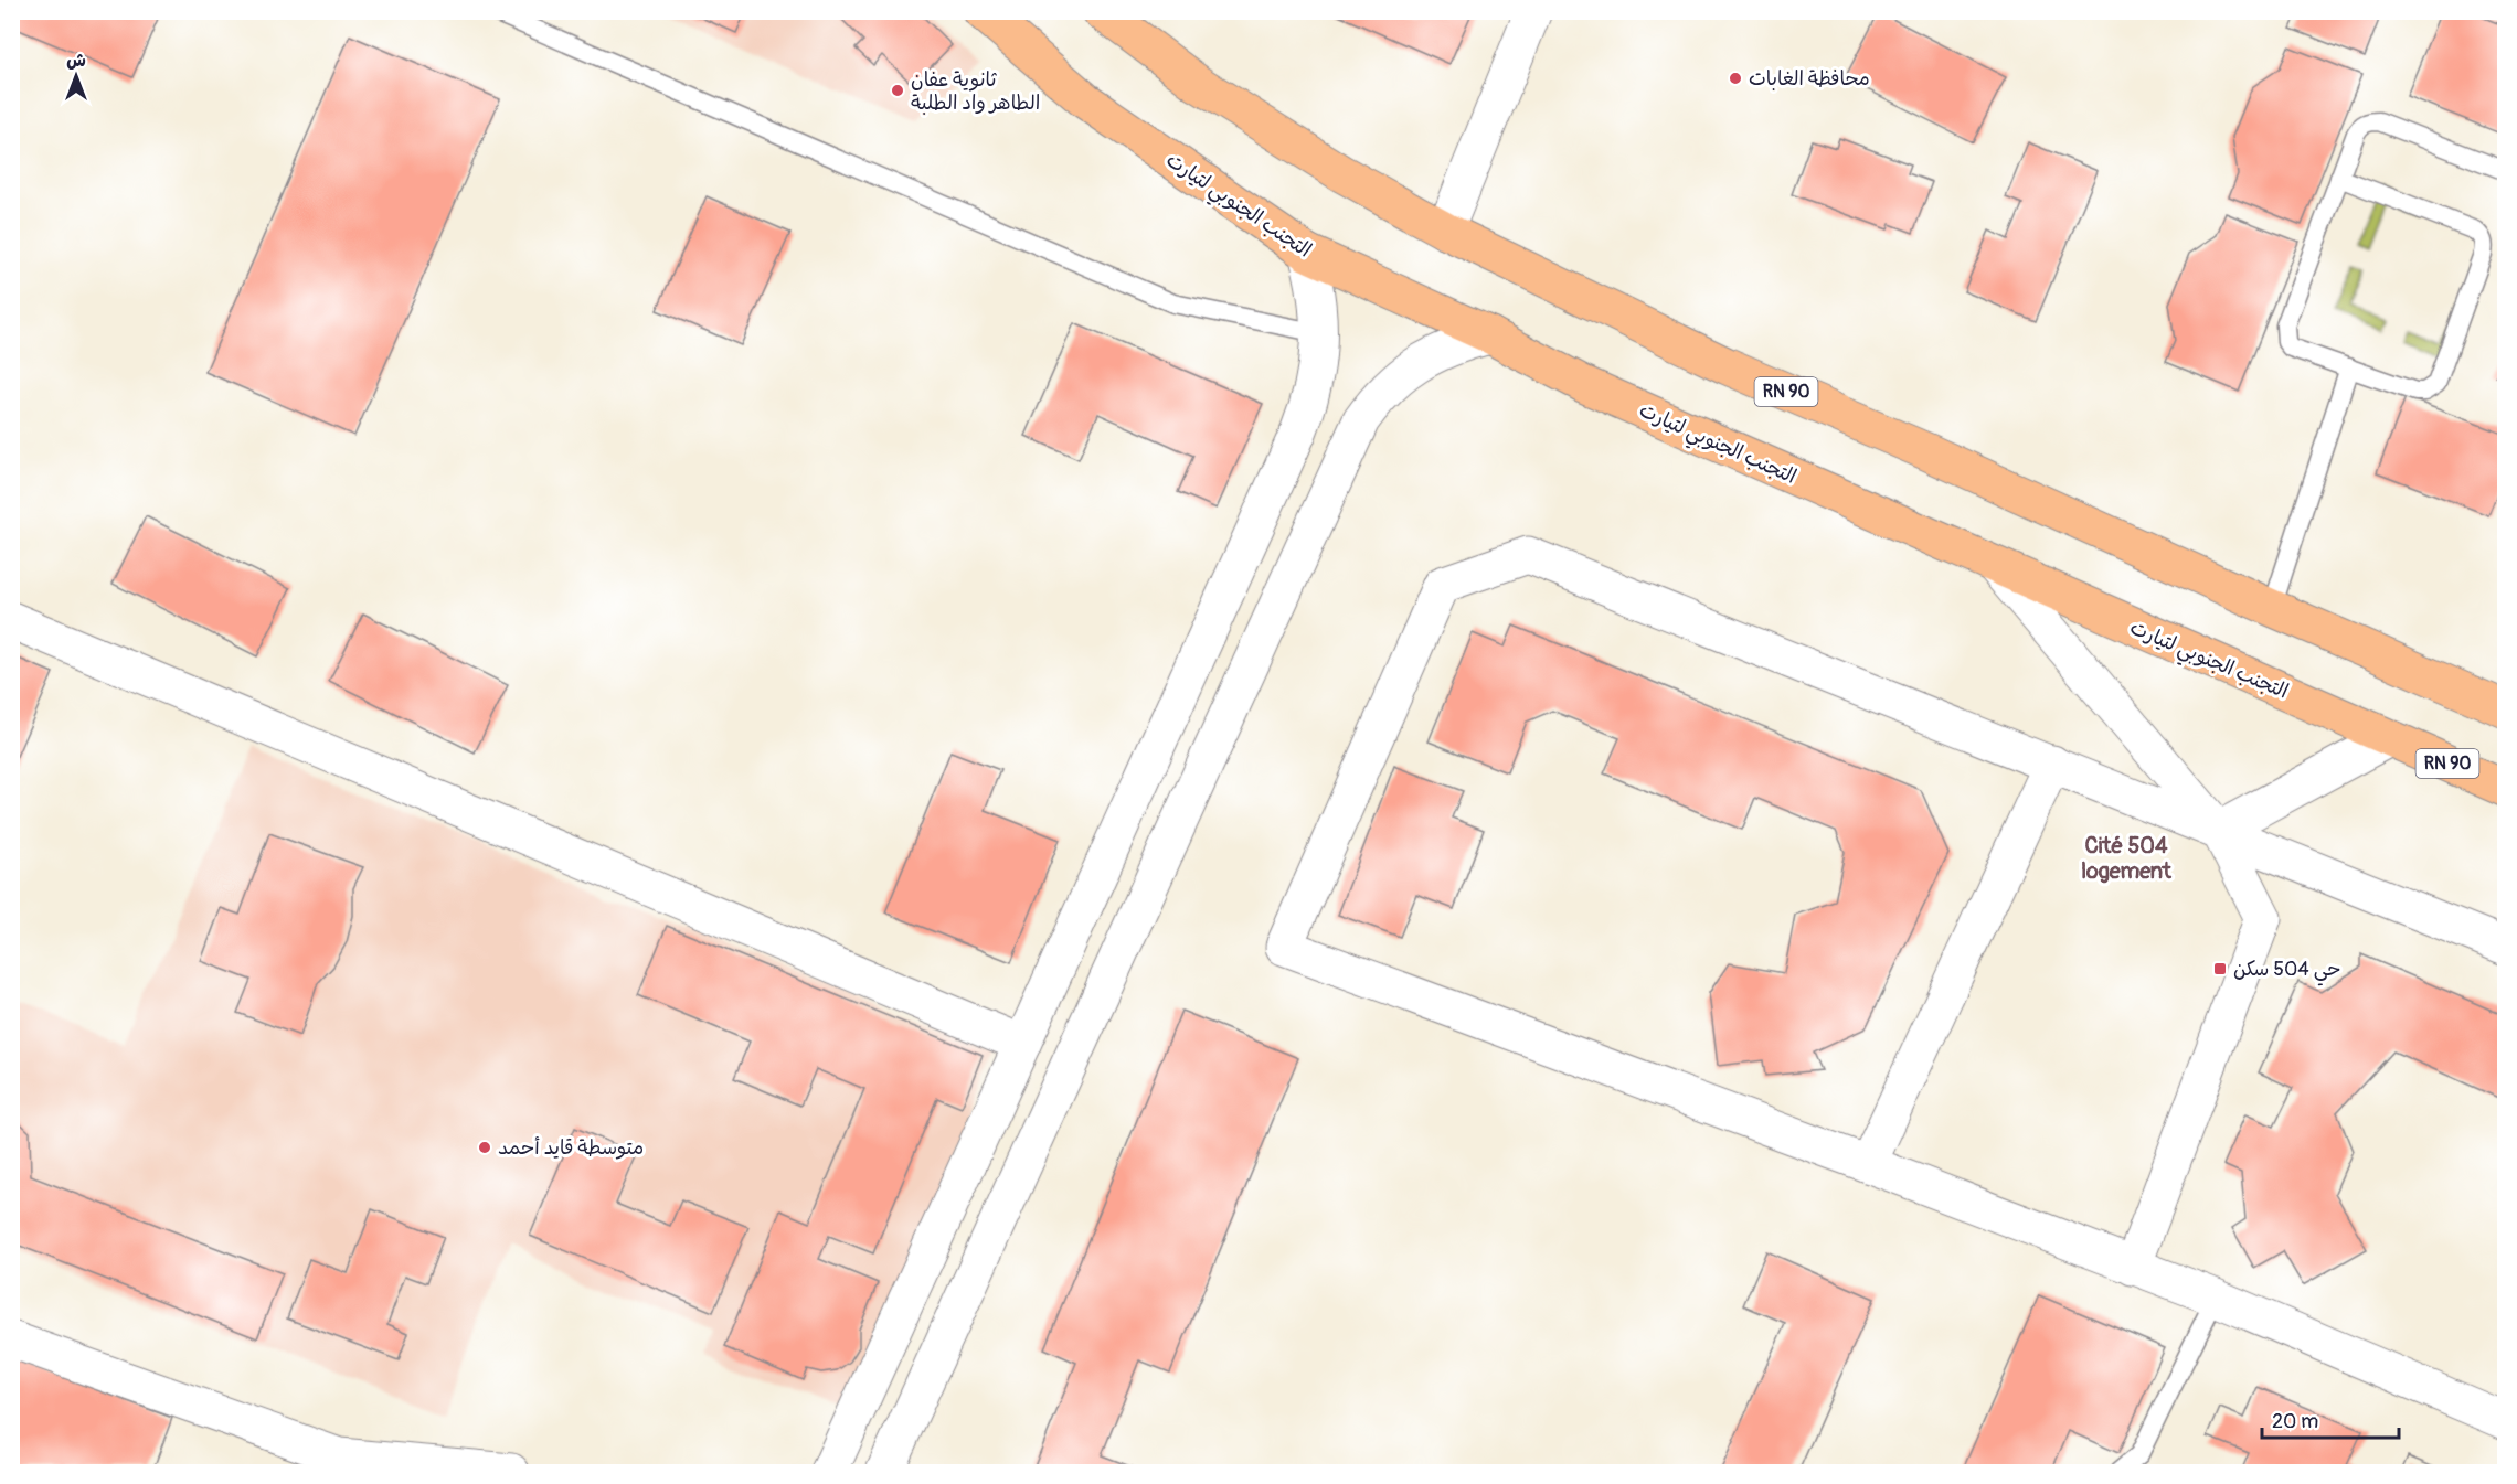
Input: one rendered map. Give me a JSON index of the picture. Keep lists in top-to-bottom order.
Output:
{
  "streets": {
    "highway": ["التجنب الجنوبي لتيارت", "RN 90"]
  },
  "districts": ["Cité 504 logement"],
  "places": {
    "other": ["محافظة الغابات", "ثانوية عفان الطاهر واد الطلبة", "متوسطة قايد أحمد"],
    "transit": ["حي 504 سكن"]
  },
  "scale_bar": "20 m",
  "north": "top"
}
